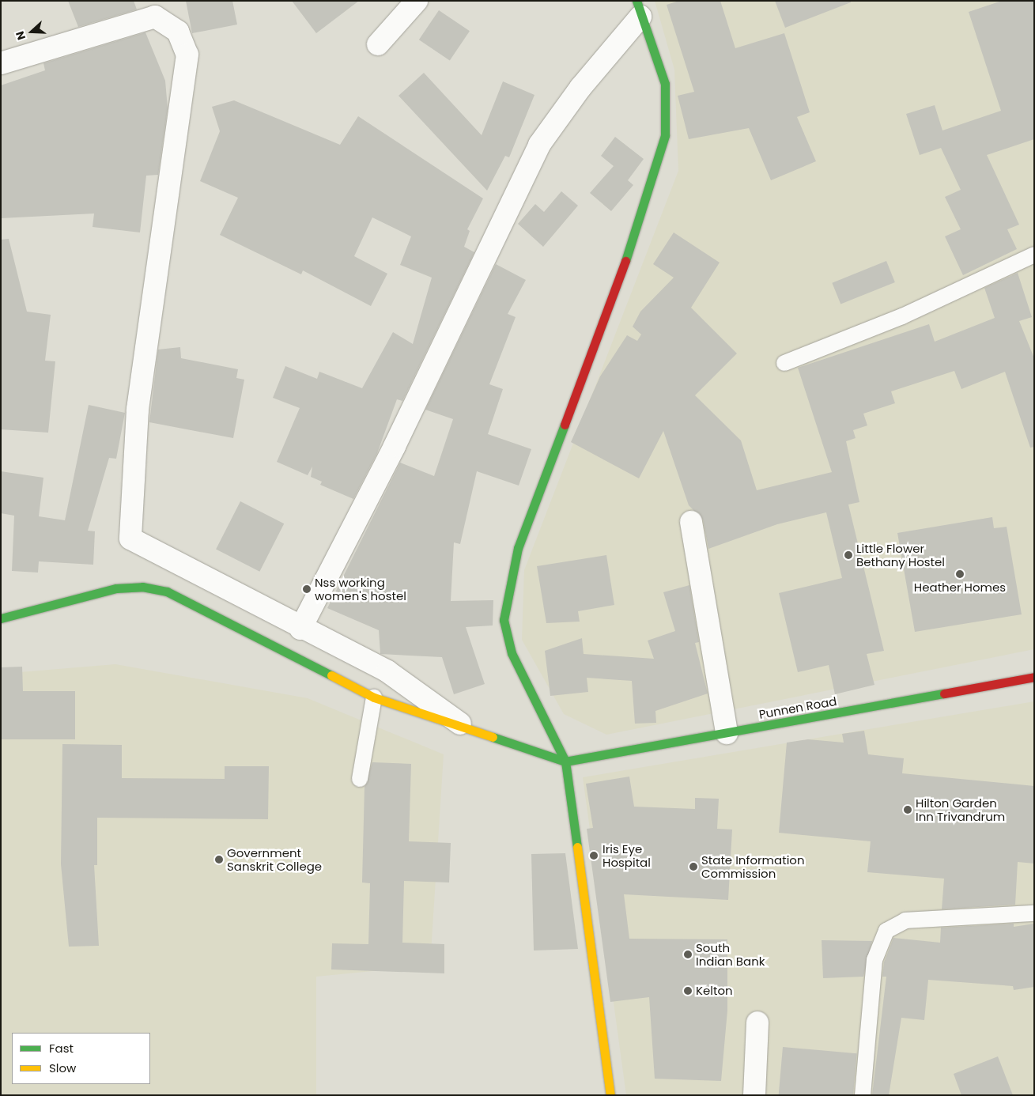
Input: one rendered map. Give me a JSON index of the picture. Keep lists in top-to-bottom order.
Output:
{
  "streets": {
    "street": ["Punnen Road"]
  },
  "places": [
    "Little Flower Bethany Hostel",
    "Heather Homes",
    "Nss working women's hostel",
    "Hilton Garden Inn Trivandrum",
    "Iris Eye Hospital",
    "Government Sanskrit College",
    "State Information Commission",
    "South Indian Bank",
    "Kelton"
  ],
  "legend": ["Fast", "Slow"],
  "north": "left"
}
